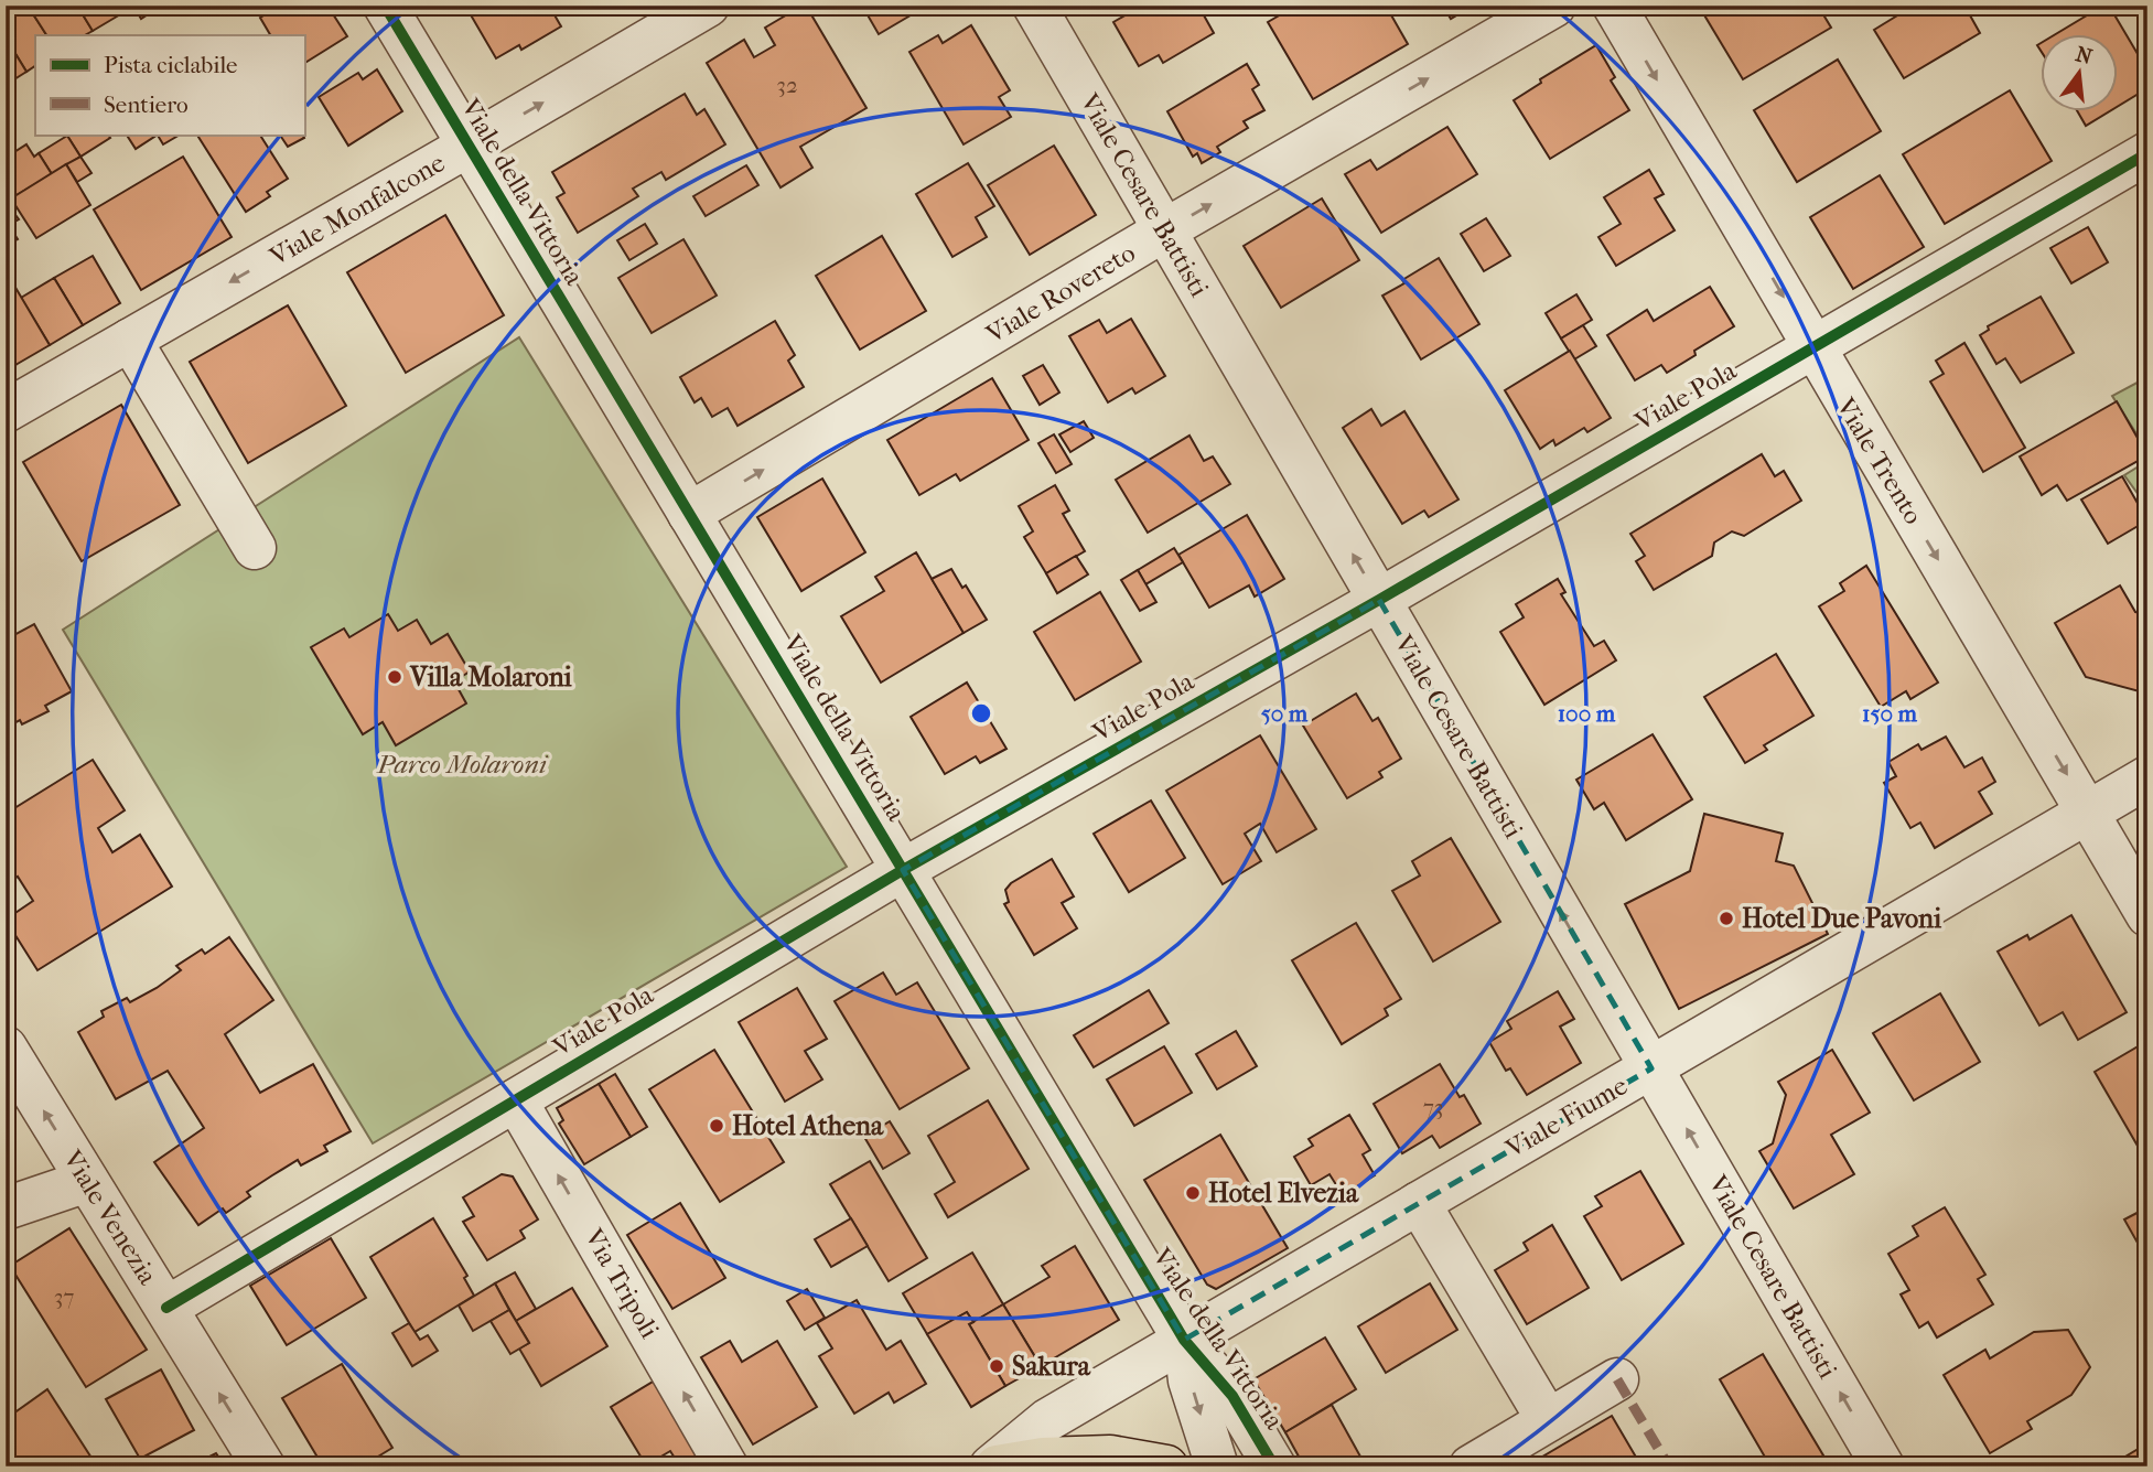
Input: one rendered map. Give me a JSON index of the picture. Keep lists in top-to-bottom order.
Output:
{
  "streets": {
    "main road": ["Viale Fiume"],
    "street": [
      "Viale della Vittoria",
      "Viale Cesare Battisti",
      "Viale Monfalcone",
      "Viale Rovereto",
      "Viale Pola",
      "Viale Trento",
      "Viale Venezia",
      "Via Tripoli"
    ]
  },
  "crossings": [
    ["Viale della Vittoria", "Viale Monfalcone"],
    ["Viale della Vittoria", "Viale Rovereto"],
    ["Viale della Vittoria", "Viale Pola"],
    ["Viale della Vittoria", "Viale Fiume"],
    ["Viale Cesare Battisti", "Viale Rovereto"],
    ["Viale Cesare Battisti", "Viale Pola"],
    ["Viale Cesare Battisti", "Viale Fiume"],
    ["Viale Pola", "Viale Trento"],
    ["Viale Pola", "Viale Venezia"],
    ["Viale Pola", "Via Tripoli"],
    ["Viale Trento", "Viale Fiume"]
  ],
  "one_way": [
    "Viale Cesare Battisti",
    "Viale Rovereto",
    "Viale Trento",
    "Viale Venezia",
    "Via Tripoli"
  ],
  "parks": ["Parco Molaroni"],
  "places": [
    "Villa Molaroni",
    "Hotel Due Pavoni",
    "Hotel Athena",
    "Hotel Elvezia",
    "Sakura"
  ],
  "house_numbers": ["32", "73", "37"],
  "legend": ["Pista ciclabile", "Sentiero"],
  "north": "top",
  "rings": ["50 m", "100 m", "150 m"]
}
